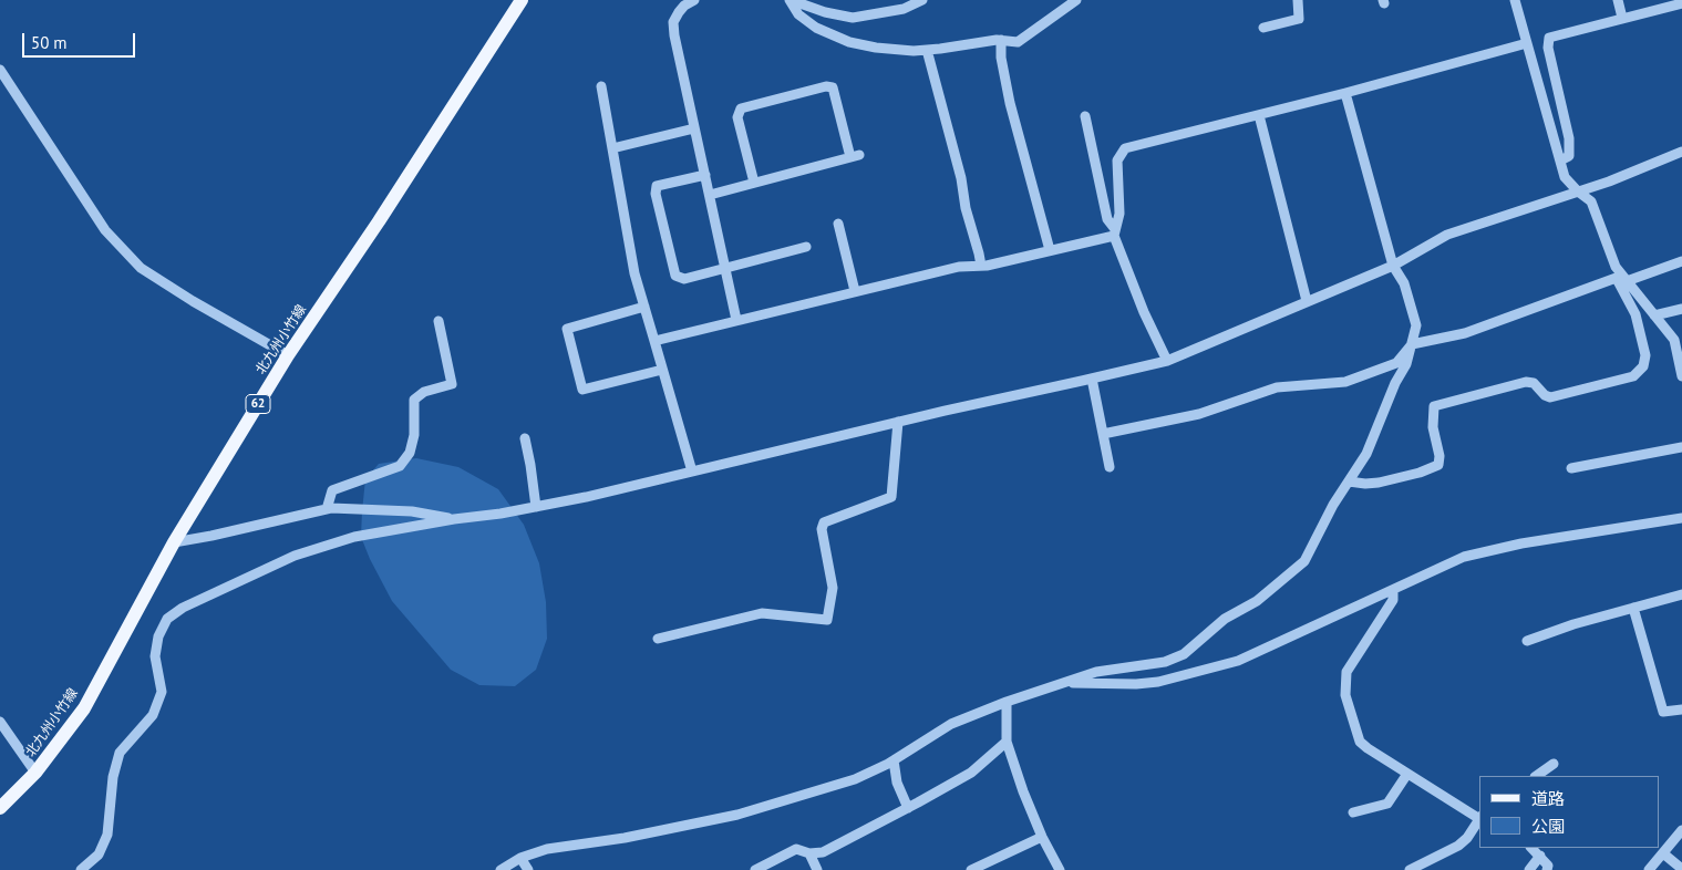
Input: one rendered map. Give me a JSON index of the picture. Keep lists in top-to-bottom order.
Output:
{
  "streets": {
    "main road": ["北九州小竹線", "62"]
  },
  "legend": ["道路", "公園"],
  "scale_bar": "50 m"
}
